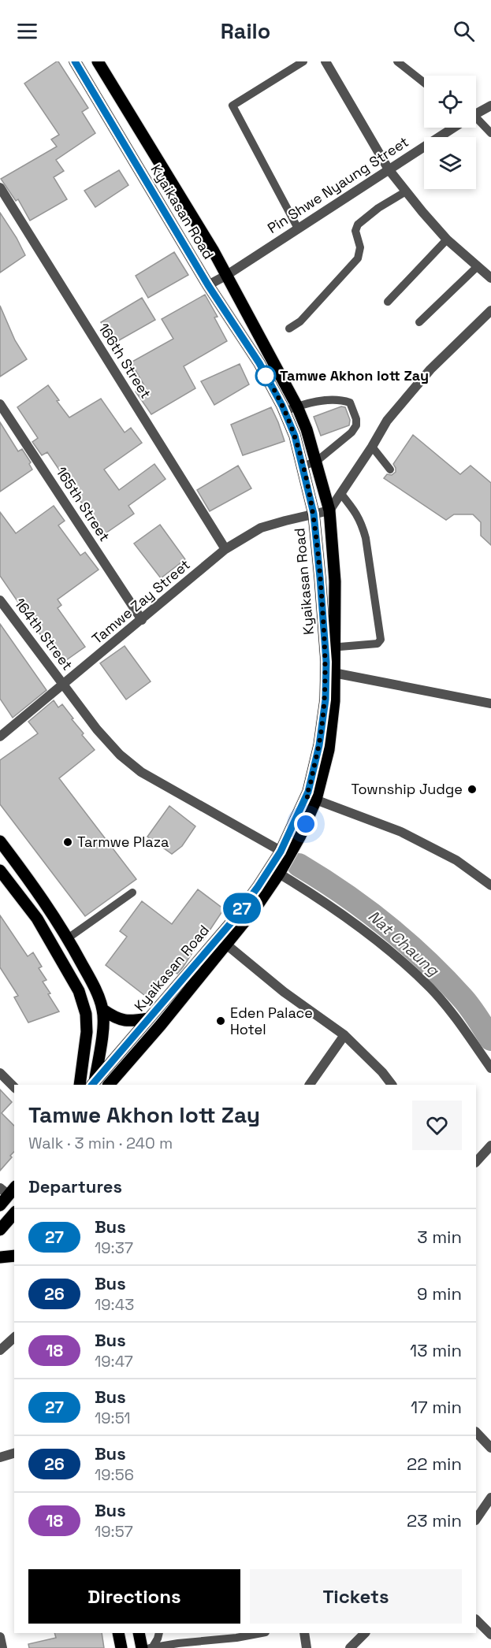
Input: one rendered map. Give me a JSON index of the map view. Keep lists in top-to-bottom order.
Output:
{
  "streets": {
    "main road": ["Kyaikasan Road"],
    "street": [
      "Pin Shwe Nyaung Street",
      "166th Street",
      "165th Street",
      "Tamwe Zay Street",
      "164th Street"
    ]
  },
  "crossings": [
    ["Pin Shwe Nyaung Street", "Kyaikasan Road"],
    ["Kyaikasan Road", "Tamwe Zay Street"],
    ["Kyaikasan Road", "164th Street"],
    ["166th Street", "Tamwe Zay Street"],
    ["165th Street", "Tamwe Zay Street"],
    ["Tamwe Zay Street", "164th Street"]
  ],
  "water": ["Nat Chaung"],
  "places": [
    "Tamwe Akhon lott Zay",
    "Township Judge",
    "Tarmwe Plaza",
    "Eden Palace Hotel"
  ],
  "lines": ["bus line 27"],
  "page": {
    "header": "Railo",
    "on_map": "27",
    "heading": [
      ["Tamwe Akhon lott Zay", "Walk · 3 min · 240 m"],
      "Departures"
    ],
    "list": [
      {
        "mark": "27",
        "name": "Bus",
        "note": "19:37",
        "value": "3 min"
      },
      {
        "mark": "26",
        "name": "Bus",
        "note": "19:43",
        "value": "9 min"
      },
      {
        "mark": "18",
        "name": "Bus",
        "note": "19:47",
        "value": "13 min"
      },
      {
        "mark": "27",
        "name": "Bus",
        "note": "19:51",
        "value": "17 min"
      },
      {
        "mark": "26",
        "name": "Bus",
        "note": "19:56",
        "value": "22 min"
      },
      {
        "mark": "18",
        "name": "Bus",
        "note": "19:57",
        "value": "23 min"
      }
    ],
    "buttons": ["Directions", "Tickets"]
  }
}
